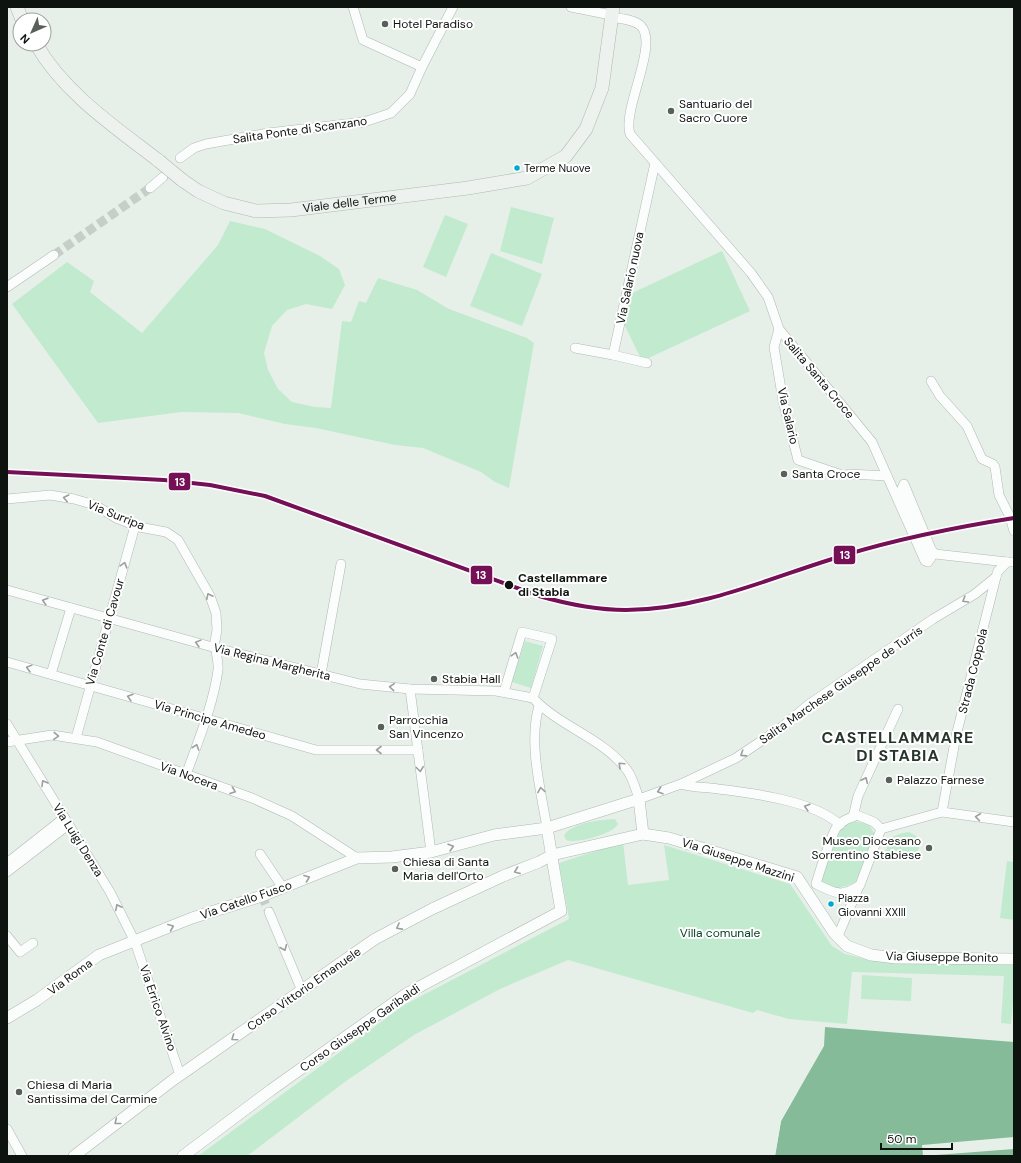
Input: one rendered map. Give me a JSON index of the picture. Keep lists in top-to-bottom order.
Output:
{
  "streets": {
    "main road": ["Viale delle Terme"],
    "street": [
      "Salita Ponte di Scanzano",
      "Via Salario nuova",
      "Salita Santa Croce",
      "Via Salario",
      "Via Surripa",
      "Via Conte di Cavour",
      "Via Regina Margherita",
      "Strada Coppola",
      "Salita Marchese Giuseppe de Turris",
      "Via Principe Amedeo",
      "Via Nocera",
      "Via Luigi Denza",
      "Via Giuseppe Mazzini",
      "Via Catello Fusco",
      "Via Giuseppe Bonito",
      "Via Roma",
      "Corso Vittorio Emanuele",
      "Via Errico Alvino",
      "Corso Giuseppe Garibaldi"
    ]
  },
  "crossings": [
    ["Viale delle Terme", "Salita Santa Croce"],
    ["Via Salario nuova", "Salita Santa Croce"],
    ["Salita Santa Croce", "Via Salario"],
    ["Via Surripa", "Via Conte di Cavour"],
    ["Via Surripa", "Via Regina Margherita"],
    ["Via Surripa", "Via Principe Amedeo"],
    ["Via Surripa", "Via Nocera"],
    ["Via Conte di Cavour", "Via Regina Margherita"],
    ["Via Conte di Cavour", "Via Principe Amedeo"],
    ["Via Conte di Cavour", "Via Nocera"],
    ["Strada Coppola", "Salita Marchese Giuseppe de Turris"],
    ["Via Nocera", "Via Luigi Denza"],
    ["Via Nocera", "Via Catello Fusco"],
    ["Via Luigi Denza", "Via Catello Fusco"],
    ["Via Luigi Denza", "Via Roma"],
    ["Via Luigi Denza", "Via Errico Alvino"],
    ["Via Giuseppe Mazzini", "Via Giuseppe Bonito"],
    ["Via Giuseppe Mazzini", "Corso Vittorio Emanuele"],
    ["Via Catello Fusco", "Via Roma"],
    ["Via Catello Fusco", "Via Errico Alvino"],
    ["Via Roma", "Via Errico Alvino"],
    ["Corso Vittorio Emanuele", "Via Errico Alvino"],
    ["Corso Vittorio Emanuele", "Corso Giuseppe Garibaldi"]
  ],
  "one_way": [
    "Via Conte di Cavour",
    "Via Regina Margherita",
    "Salita Marchese Giuseppe de Turris",
    "Via Principe Amedeo",
    "Via Nocera",
    "Via Luigi Denza",
    "Via Catello Fusco",
    "Corso Vittorio Emanuele"
  ],
  "districts": ["CASTELLAMMARE DI STABIA"],
  "parks": ["Villa comunale"],
  "places": [
    "Hotel Paradiso",
    "Santuario del Sacro Cuore",
    "Terme Nuove",
    "Santa Croce",
    "Castellammare di Stabia",
    "Stabia Hall",
    "Parrocchia San Vincenzo",
    "Palazzo Farnese",
    "Museo Diocesano Sorrentino Stabiese",
    "Chiesa di Santa Maria dell'Orto",
    "Piazza Giovanni XXIII",
    "Chiesa di Maria Santissima del Carmine"
  ],
  "lines": ["transit line 13"],
  "scale_bar": "50 m",
  "north": "bottom left"
}
